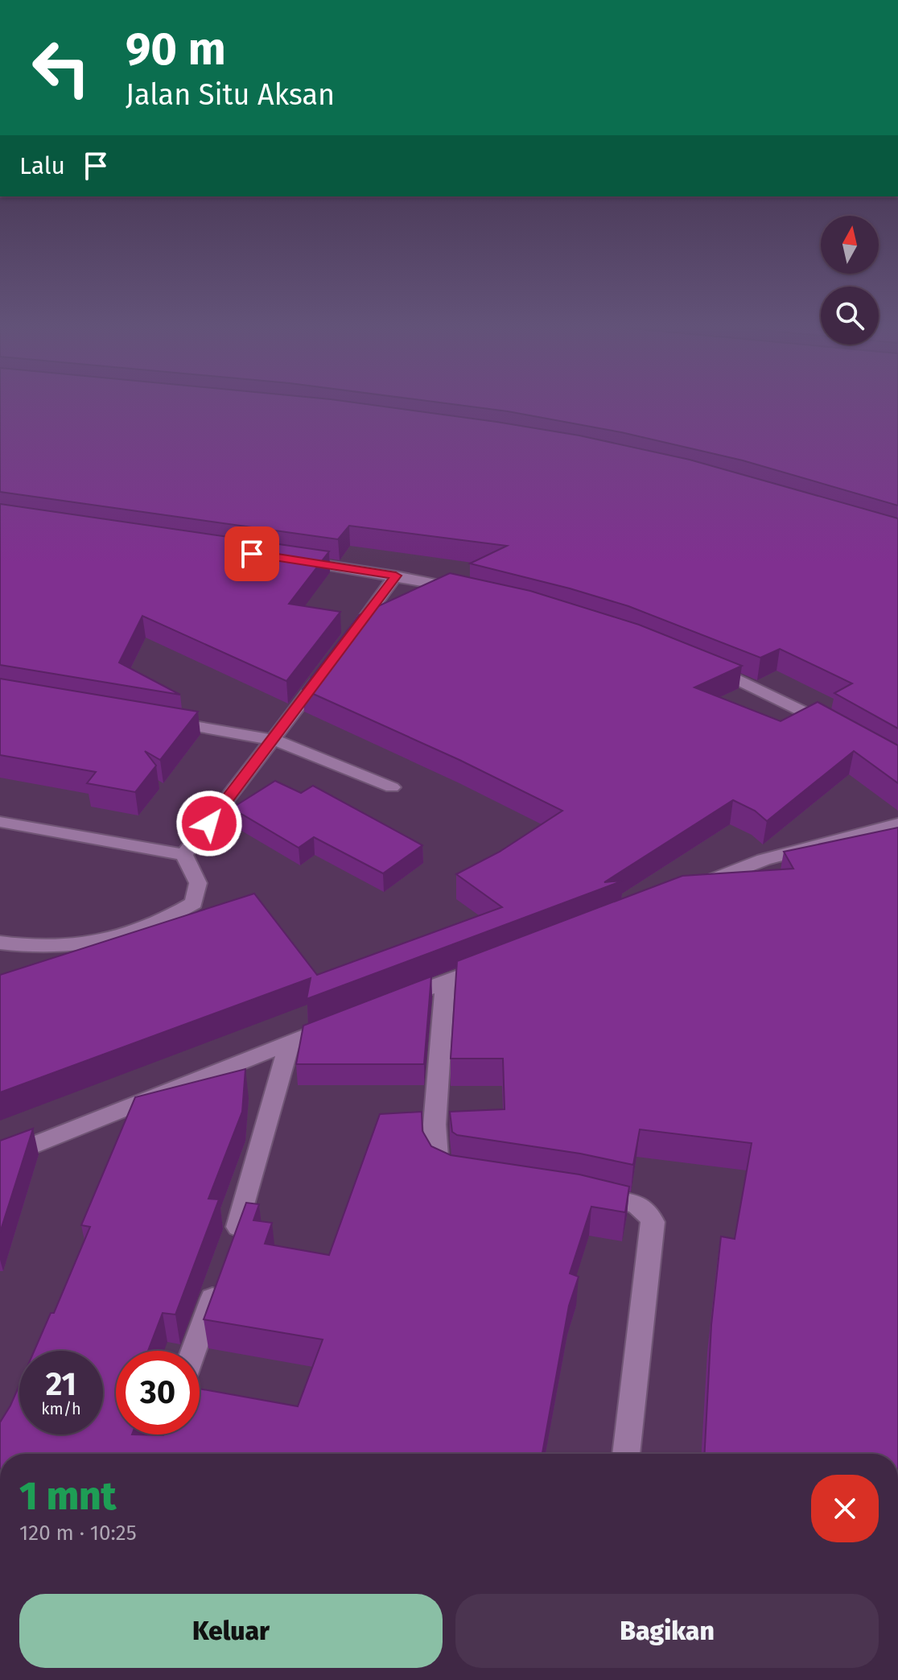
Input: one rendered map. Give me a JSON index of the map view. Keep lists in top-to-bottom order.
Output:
{
  "north": "top",
  "page": {
    "turn": ["90 m", "Jalan Situ Aksan"],
    "then": "Lalu",
    "speed": "21 km/h",
    "limit": "30",
    "heading": ["1 mnt", "120 m · 10:25"],
    "buttons": ["Keluar", "Bagikan"]
  }
}
